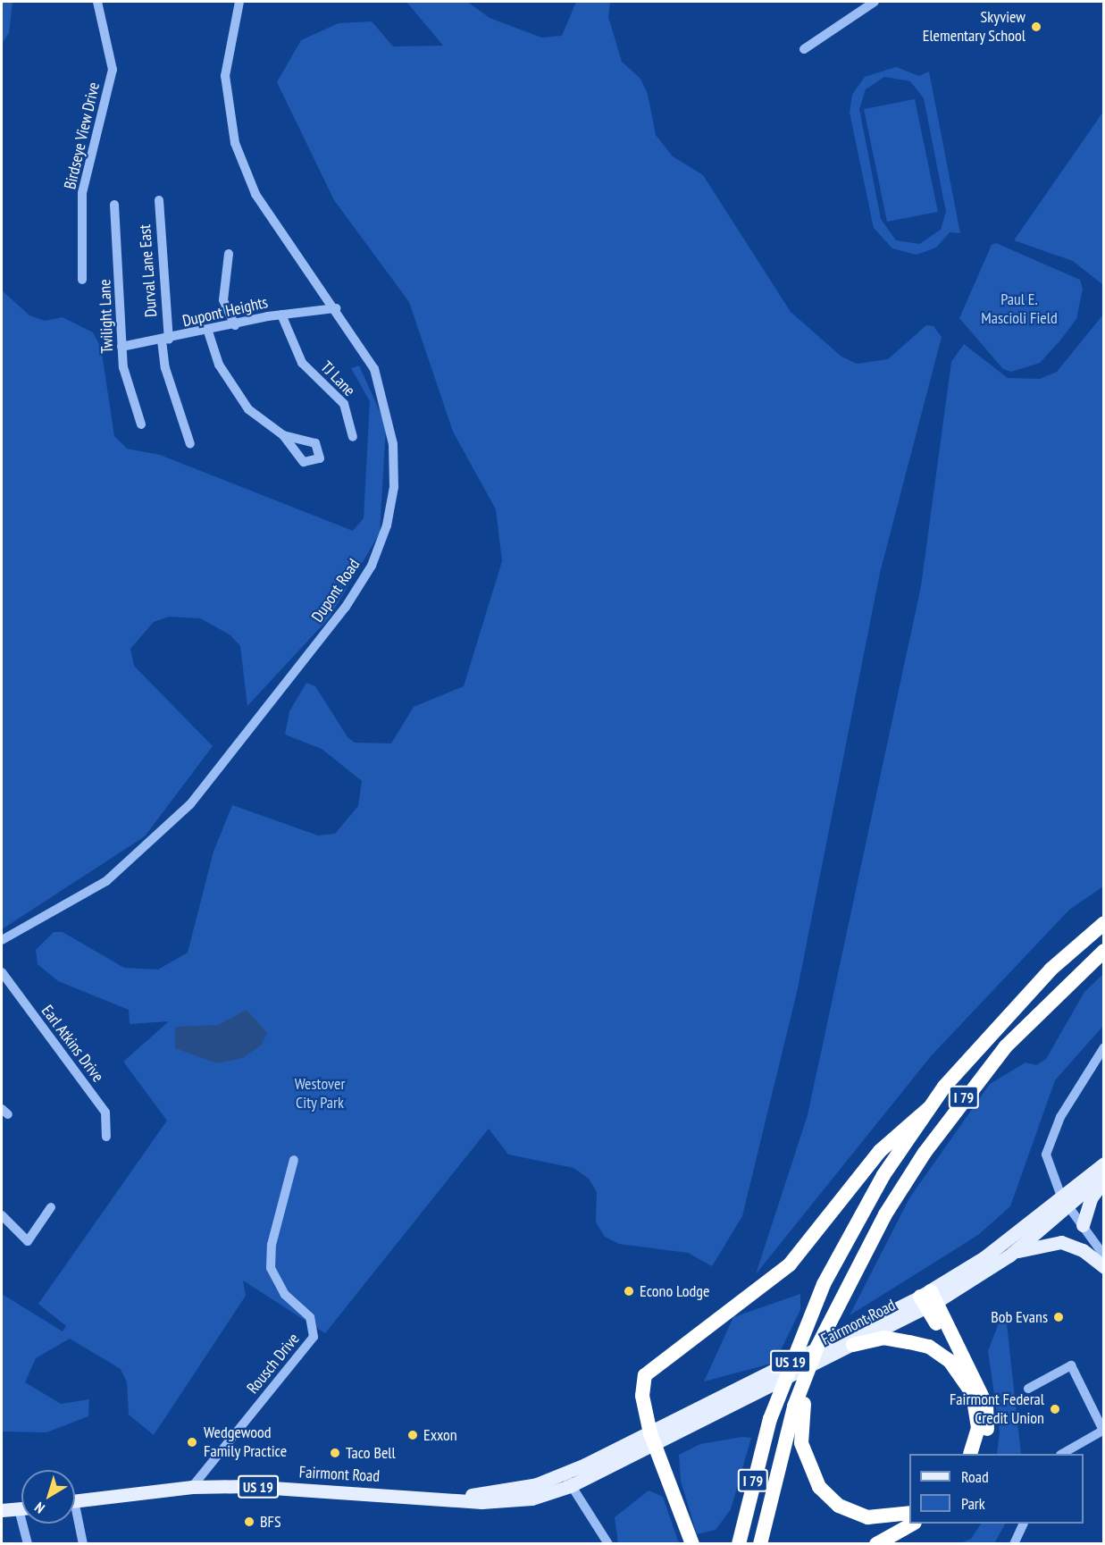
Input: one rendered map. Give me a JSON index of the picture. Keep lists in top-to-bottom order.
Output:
{
  "streets": {
    "highway": ["I 79"],
    "main road": ["Fairmont Road", "US 19"],
    "street": [
      "Birdseye View Drive",
      "Durval Lane East",
      "Dupont Heights",
      "Twilight Lane",
      "TJ Lane",
      "Dupont Road",
      "Earl Atkins Drive",
      "Rousch Drive"
    ]
  },
  "crossings": [
    ["Durval Lane East", "Dupont Heights"],
    ["Dupont Heights", "Twilight Lane"],
    ["Dupont Heights", "TJ Lane"],
    ["Dupont Heights", "Dupont Road"],
    ["Fairmont Road", "Rousch Drive"]
  ],
  "parks": ["Paul E. Mascioli Field", "Westover City Park"],
  "places": [
    "Skyview Elementary School",
    "Econo Lodge",
    "Bob Evans",
    "Fairmont Federal Credit Union",
    "Exxon",
    "Wedgewood Family Practice",
    "Taco Bell",
    "BFS"
  ],
  "legend": ["Road", "Park"],
  "north": "bottom left"
}
